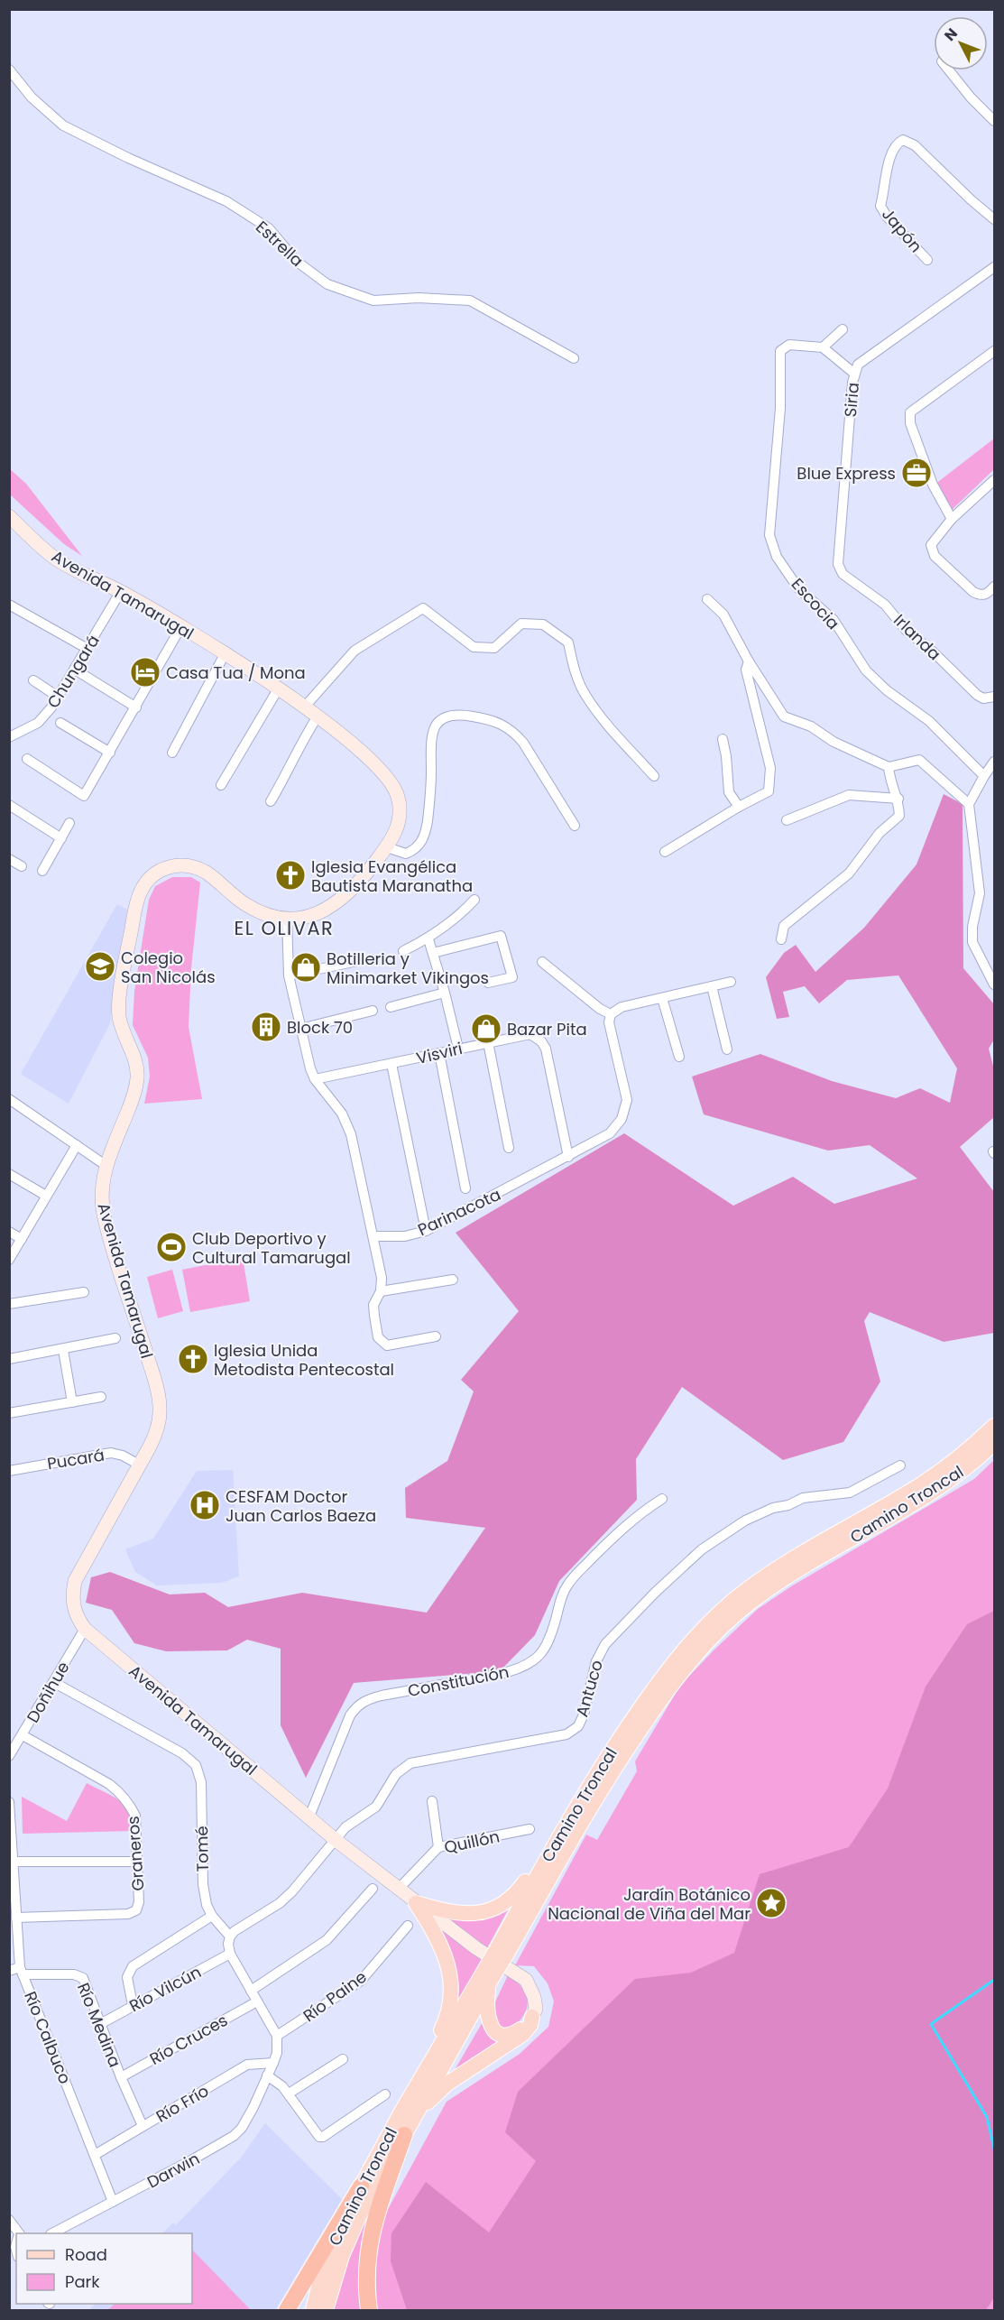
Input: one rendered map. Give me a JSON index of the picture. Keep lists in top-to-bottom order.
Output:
{
  "streets": {
    "main road": ["Camino Troncal"],
    "street": [
      "Japón",
      "Estrella",
      "Siria",
      "Avenida Tamarugal",
      "Escocia",
      "Irlanda",
      "Chungará",
      "Visviri",
      "Parinacota",
      "Pucará",
      "Constitución",
      "Antuco",
      "Doñihue",
      "Quillón",
      "Tomé",
      "Graneros",
      "Río Vilcún",
      "Río Paine",
      "Río Medina",
      "Río Calbuco",
      "Río Cruces",
      "Río Frío",
      "Darwin"
    ]
  },
  "crossings": [
    ["Siria", "Irlanda"],
    ["Avenida Tamarugal", "Chungará"],
    ["Avenida Tamarugal", "Pucará"],
    ["Avenida Tamarugal", "Constitución"],
    ["Avenida Tamarugal", "Antuco"],
    ["Avenida Tamarugal", "Doñihue"],
    ["Avenida Tamarugal", "Quillón"],
    ["Visviri", "Parinacota"],
    ["Antuco", "Tomé"],
    ["Doñihue", "Tomé"],
    ["Doñihue", "Graneros"],
    ["Graneros", "Río Calbuco"],
    ["Río Vilcún", "Río Medina"],
    ["Río Medina", "Río Calbuco"],
    ["Río Medina", "Río Cruces"],
    ["Río Medina", "Río Frío"],
    ["Río Calbuco", "Río Frío"],
    ["Río Calbuco", "Darwin"]
  ],
  "districts": ["EL OLIVAR"],
  "places": {
    "office": ["Blue Express"],
    "hotel": ["Casa Tua / Mona"],
    "church": ["Iglesia Evangélica Bautista Maranatha", "Iglesia Unida Metodista Pentecostal"],
    "school or university": ["Colegio San Nicolás"],
    "shop": ["Botilleria y Minimarket Vikingos", "Bazar Pita"],
    "building": ["Block 70"],
    "sports": ["Club Deportivo y Cultural Tamarugal"],
    "hospital": ["CESFAM Doctor Juan Carlos Baeza"],
    "place": ["Jardín Botánico Nacional de Viña del Mar"]
  },
  "legend": ["Road", "Park"],
  "north": "top left"
}
